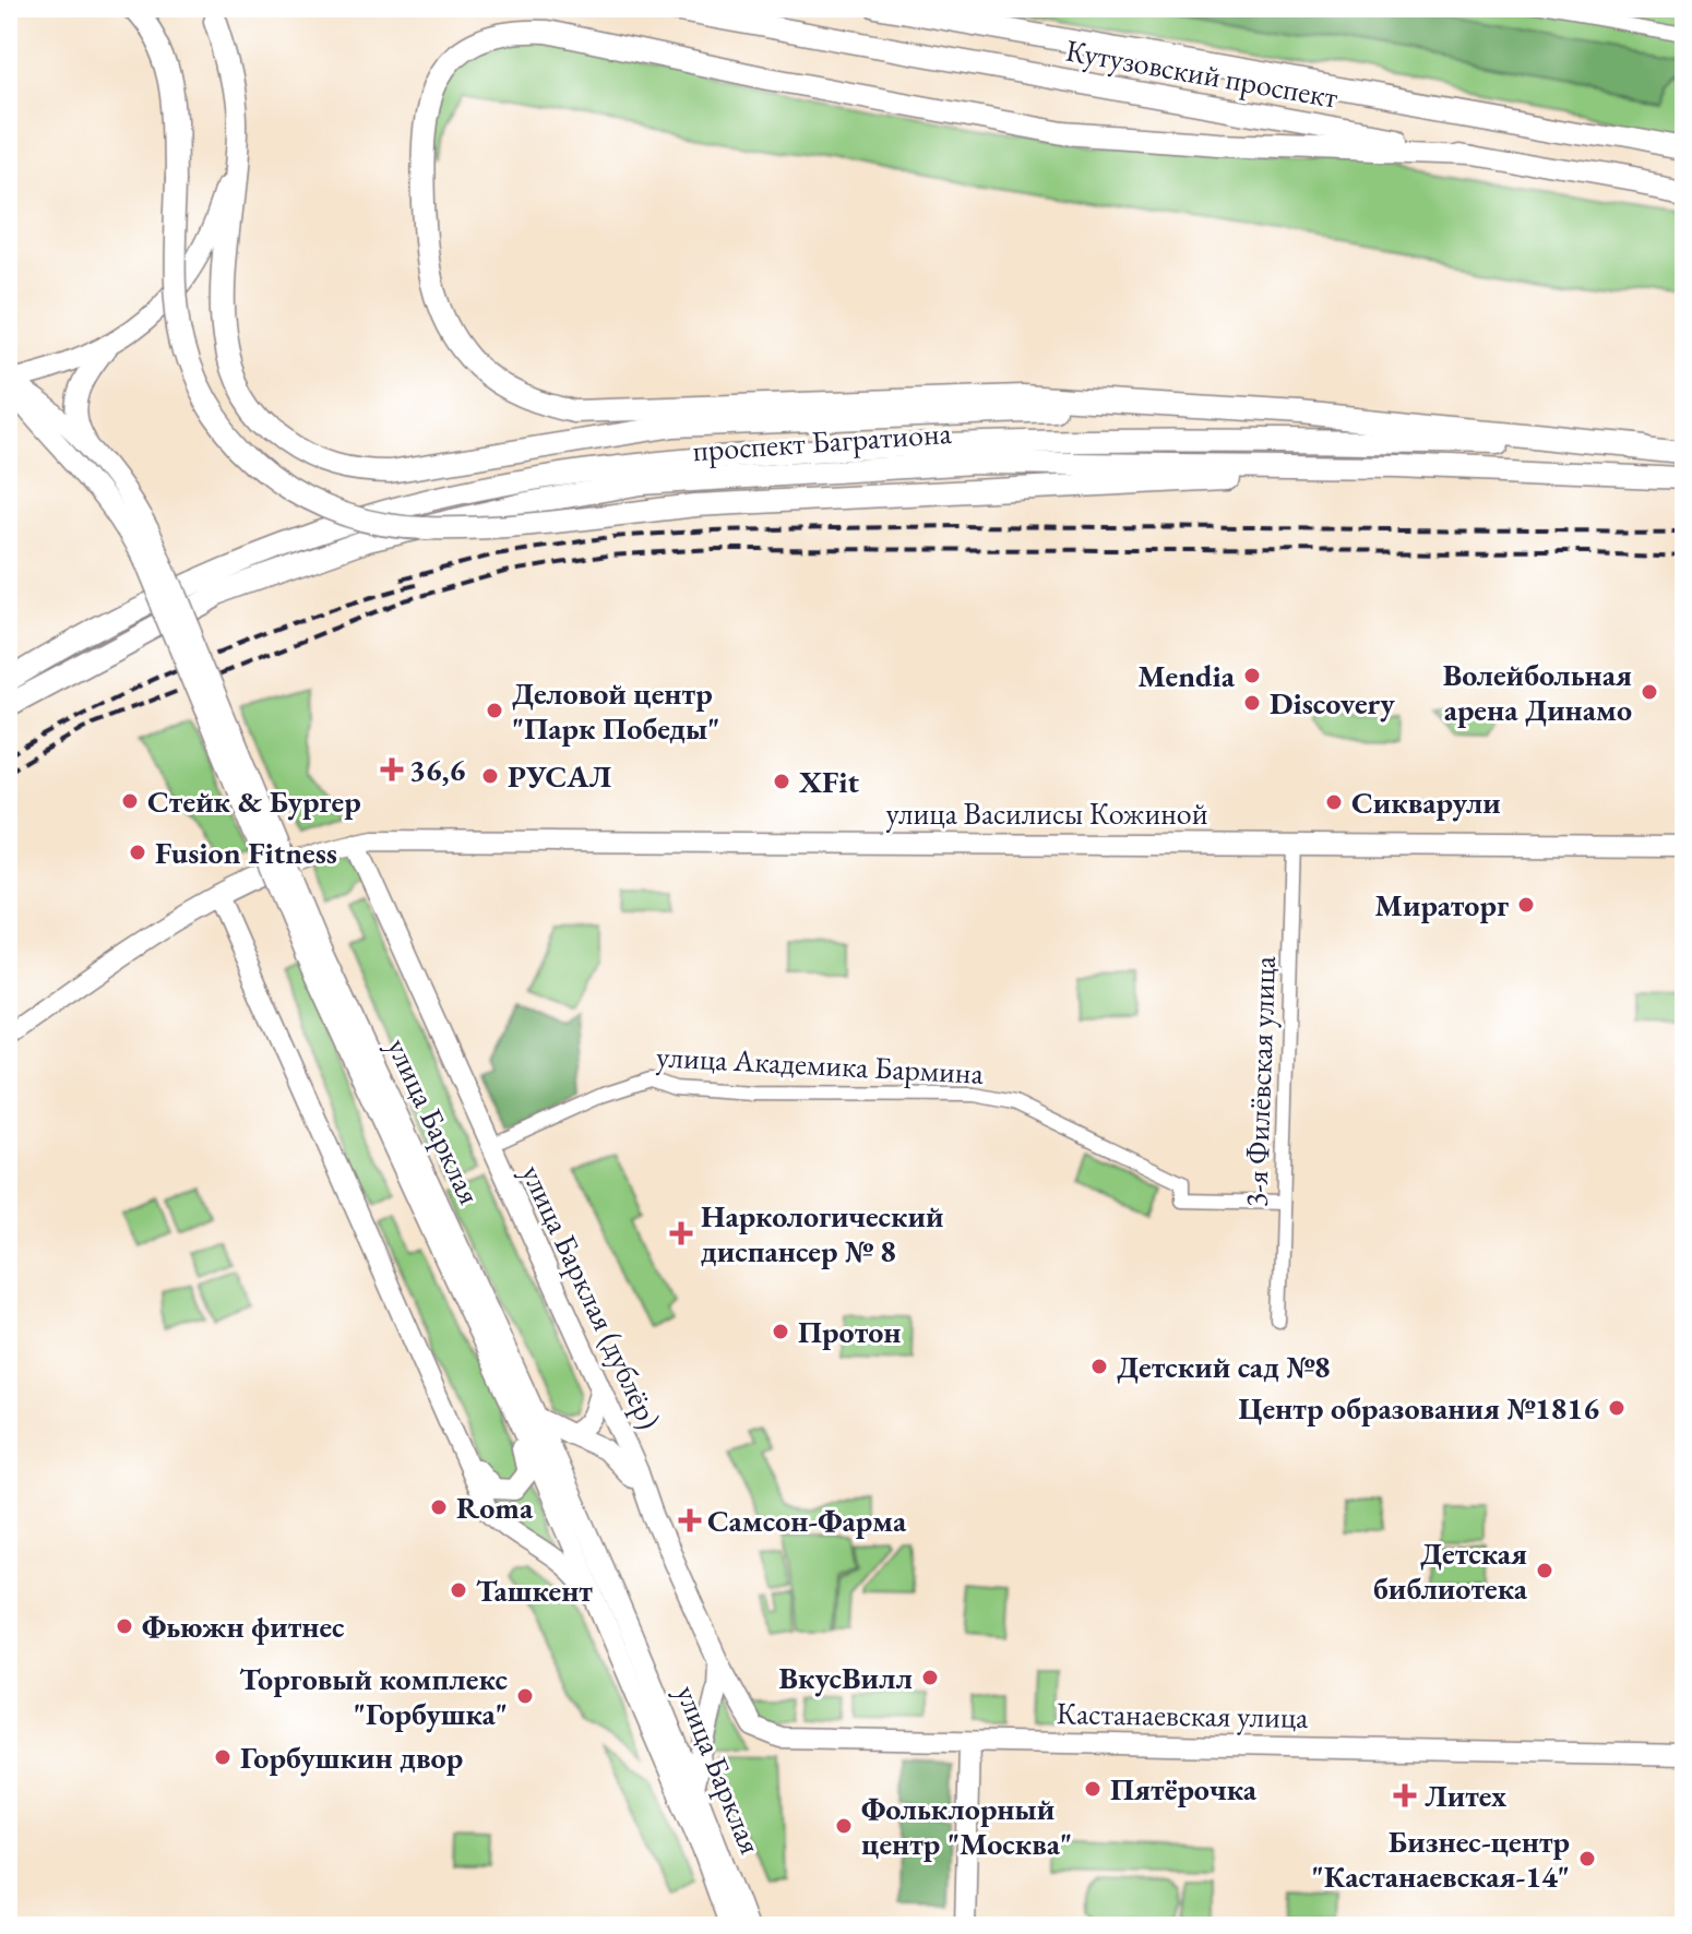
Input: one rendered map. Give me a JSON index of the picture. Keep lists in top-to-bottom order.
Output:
{
  "streets": {
    "main road": ["Кутузовский проспект", "проспект Багратиона"],
    "street": [
      "улица Василисы Кожиной",
      "улица Академика Бармина",
      "3-я Филёвская улица",
      "улица Барклая",
      "улица Барклая (дублёр)",
      "Кастанаевская улица"
    ]
  },
  "crossings": [
    ["улица Василисы Кожиной", "3-я Филёвская улица"],
    ["улица Василисы Кожиной", "улица Барклая (дублёр)"],
    ["улица Академика Бармина", "3-я Филёвская улица"],
    ["улица Академика Бармина", "улица Барклая (дублёр)"],
    ["улица Барклая (дублёр)", "Кастанаевская улица"]
  ],
  "places": {
    "other": [
      "Mendia",
      "Волейбольная арена Динамо",
      "Discovery",
      "Деловой центр \"Парк Победы\"",
      "РУСАЛ",
      "XFit",
      "Стейк & Бургер",
      "Сикварули",
      "Fusion Fitness",
      "Мираторг",
      "Протон",
      "Детский сад №8",
      "Центр образования №1816",
      "Roma",
      "Детская библиотека",
      "Ташкент",
      "Фьюжн фитнес",
      "ВкусВилл",
      "Торговый комплекс \"Горбушка\"",
      "Горбушкин двор",
      "Пятёрочка",
      "Фольклорный центр \"Москва\"",
      "Бизнес-центр \"Кастанаевская-14\""
    ],
    "health": [
      "36,6",
      "Наркологический диспансер № 8",
      "Самсон-Фарма",
      "Литех"
    ]
  }
}
